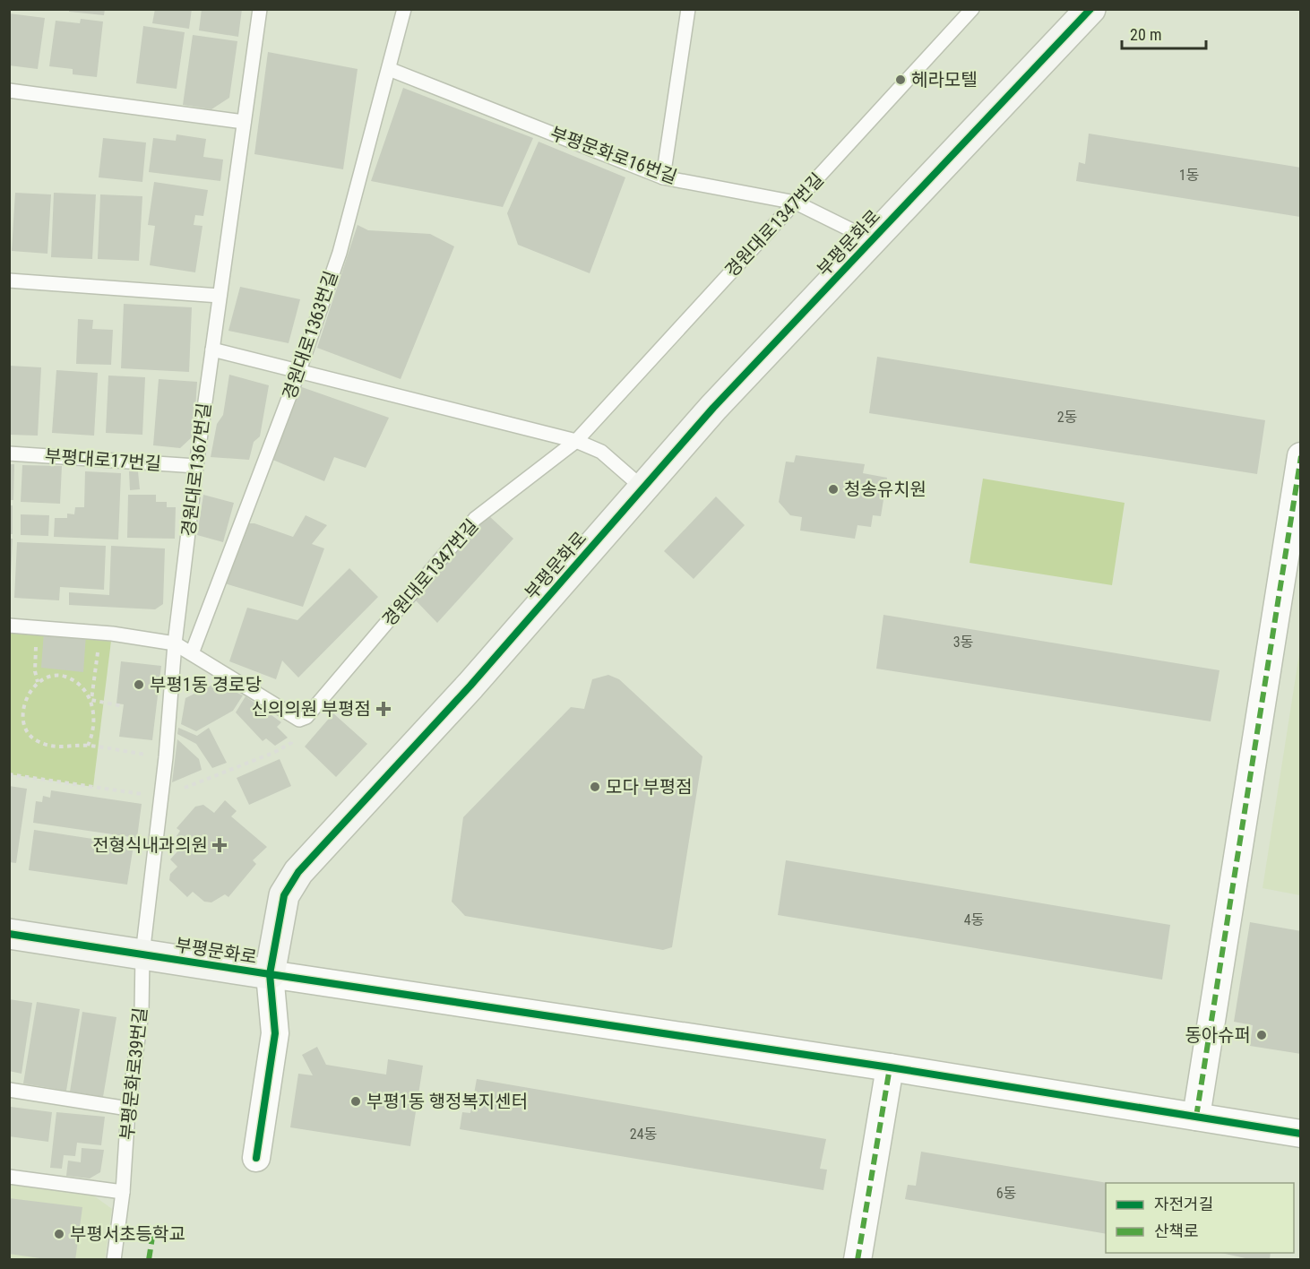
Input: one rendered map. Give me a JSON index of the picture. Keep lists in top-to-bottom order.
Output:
{
  "streets": {
    "street": ["부평문화로"],
    "lane": [
      "부평문화로16번길",
      "경원대로1347번길",
      "경원대로1363번길",
      "부평대로17번길",
      "경원대로1367번길",
      "부평문화로39번길"
    ]
  },
  "crossings": [
    ["부평문화로16번길", "경원대로1347번길"],
    ["부평문화로16번길", "부평문화로"],
    ["부평문화로16번길", "경원대로1363번길"],
    ["부평문화로", "경원대로1367번길"],
    ["부평문화로", "부평문화로39번길"],
    ["부평대로17번길", "경원대로1367번길"],
    ["경원대로1367번길", "부평문화로39번길"]
  ],
  "places": {
    "other": [
      "헤라모텔",
      "청송유치원",
      "부평1동 경로당",
      "모다 부평점",
      "동아슈퍼",
      "부평1동 행정복지센터",
      "부평서초등학교"
    ],
    "health": ["신의의원 부평점", "전형식내과의원"]
  },
  "house_numbers": [
    "1동",
    "2동",
    "3동",
    "4동",
    "24동",
    "6동"
  ],
  "legend": ["자전거길", "산책로"],
  "scale_bar": "20 m"
}
